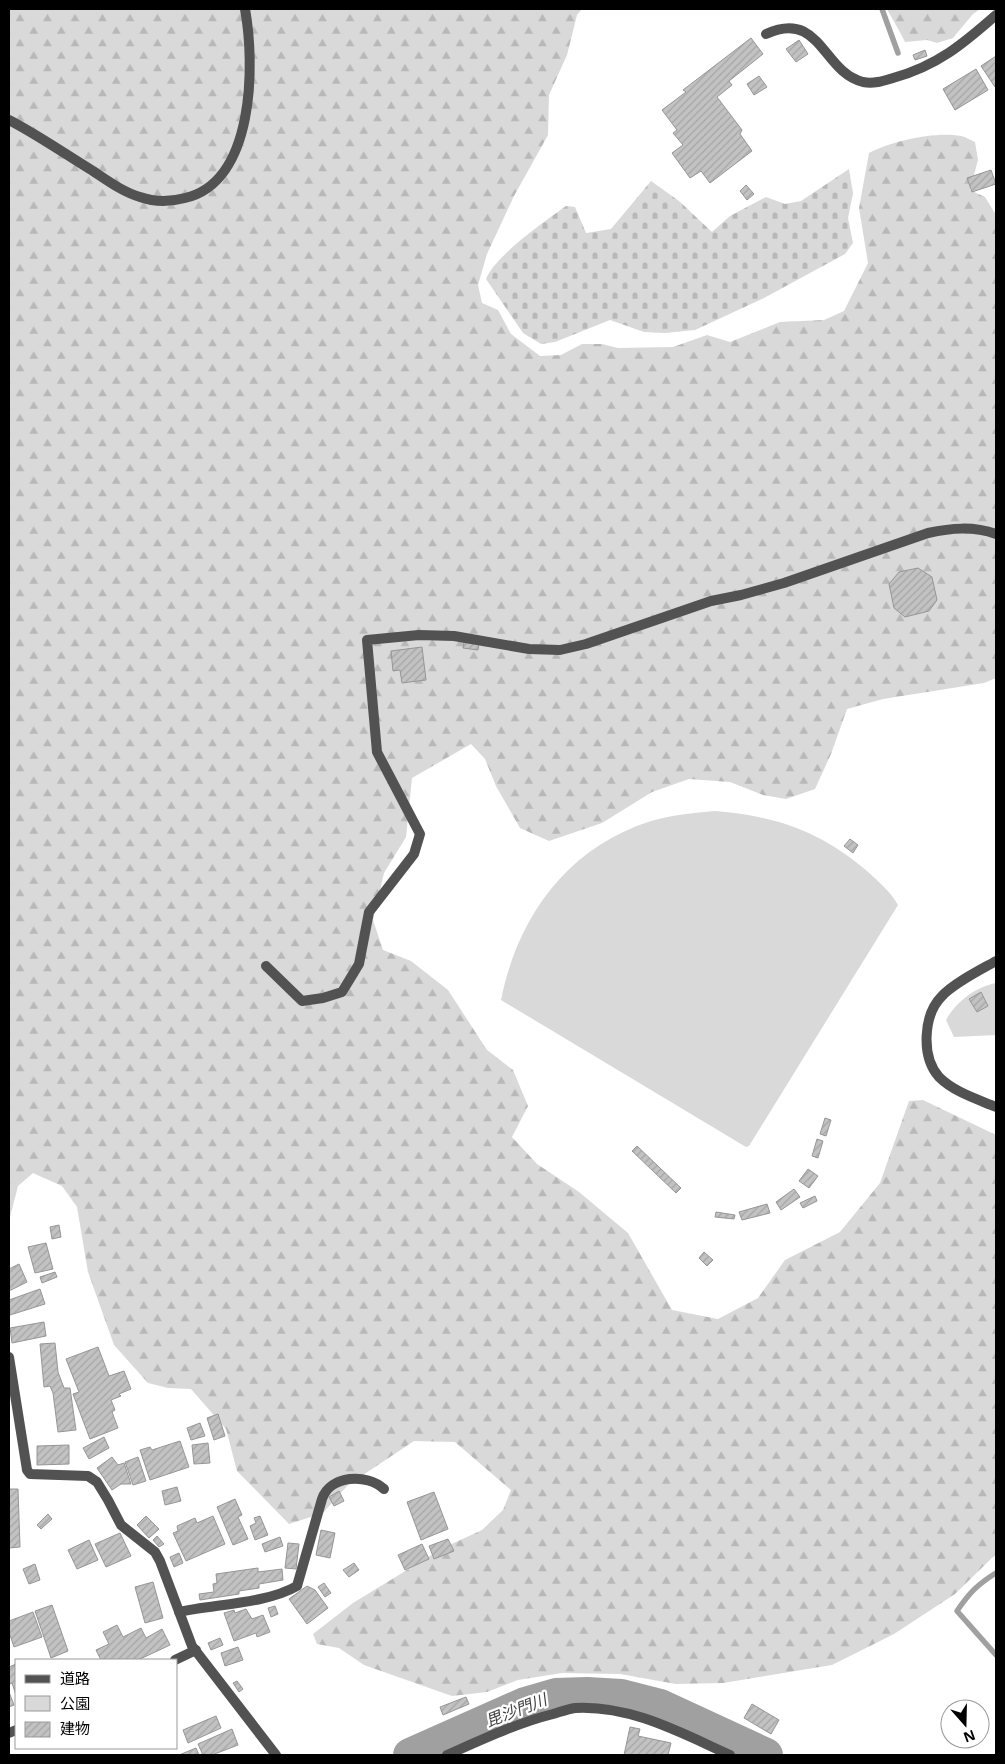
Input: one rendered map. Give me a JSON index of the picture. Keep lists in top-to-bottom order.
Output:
{
  "water": ["毘沙門川"],
  "legend": ["道路", "公園", "建物"],
  "north": "bottom"
}
